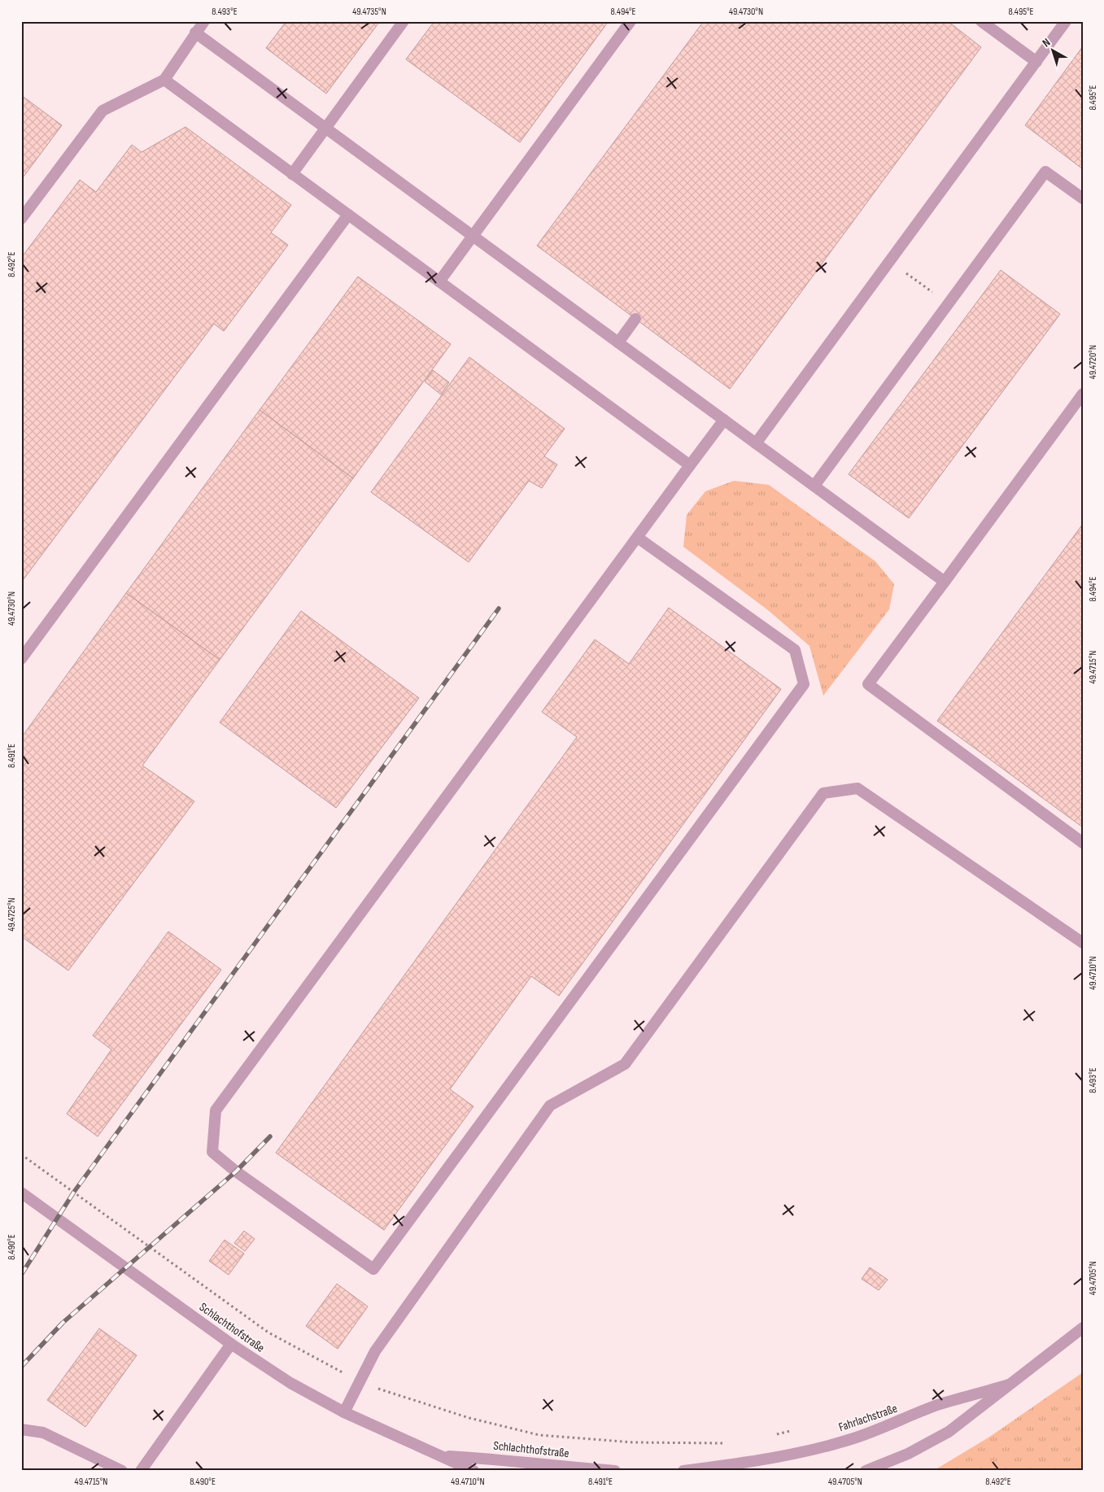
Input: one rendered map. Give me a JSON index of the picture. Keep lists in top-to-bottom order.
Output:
{
  "streets": {
    "street": ["Schlachthofstraße", "Fahrlachstraße"]
  },
  "north": "top left",
  "coordinates": [
    "8.493°E",
    "49.4735°N",
    "8.494°E",
    "49.4730°N",
    "8.495°E",
    "8.492°E",
    "49.4720°N",
    "49.4715°N",
    "8.491°E",
    "49.4725°N",
    "49.4710°N",
    "8.490°E",
    "49.4705°N"
  ]
}
